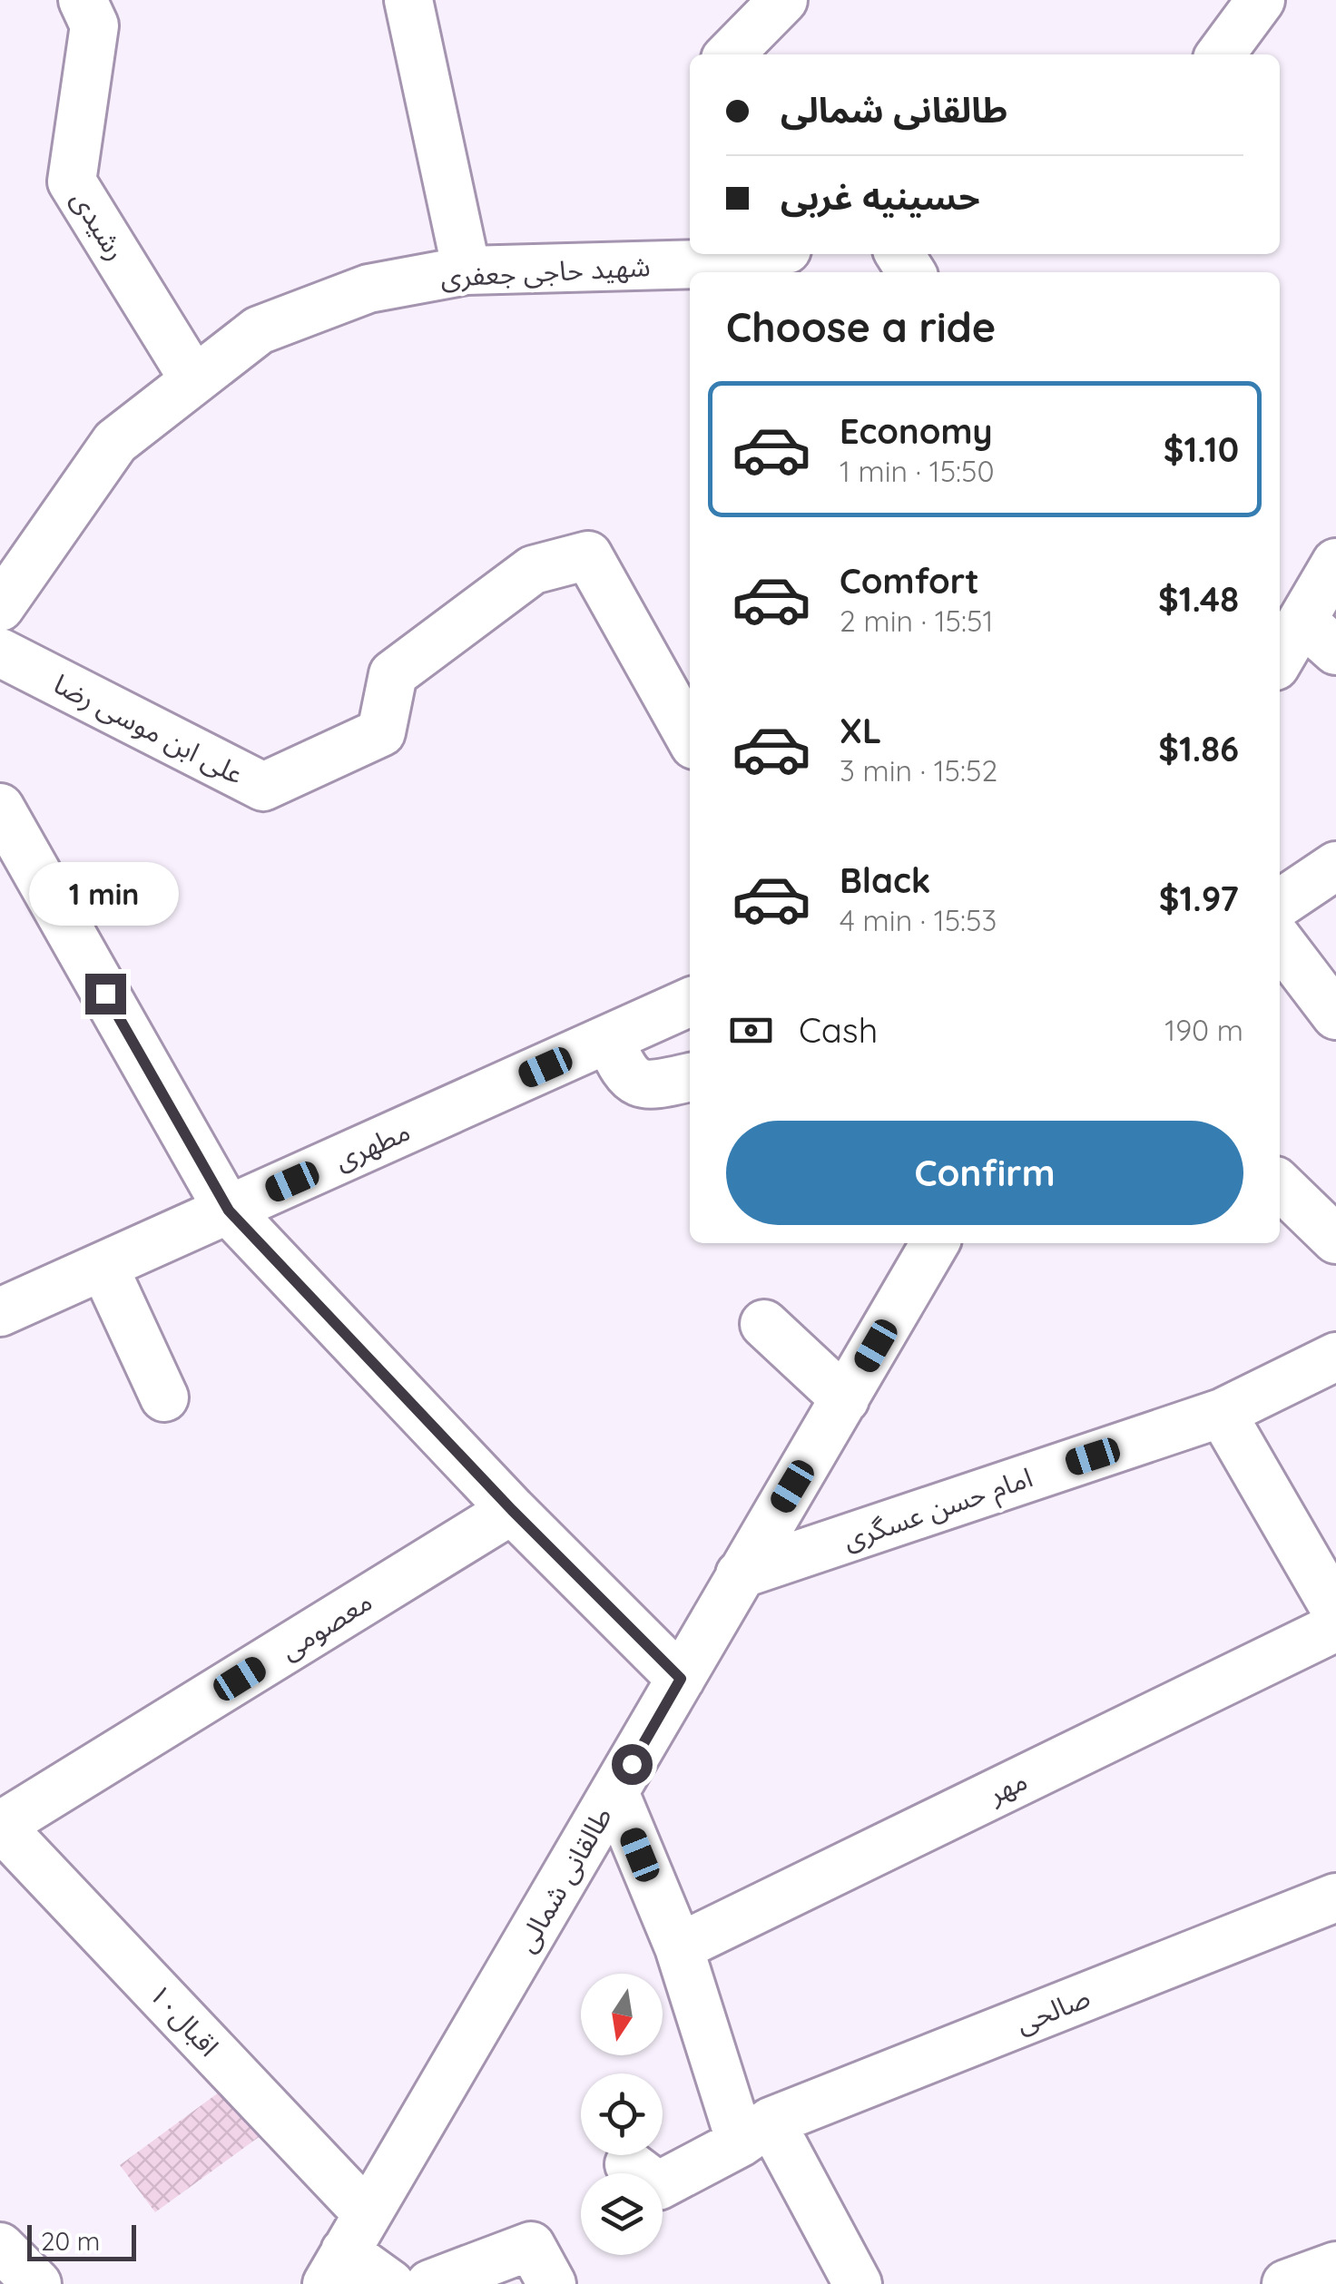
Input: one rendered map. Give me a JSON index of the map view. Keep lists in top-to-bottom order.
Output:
{
  "streets": {
    "street": [
      "رشیدی",
      "شهید حاجی جعفری",
      "علی ابن موسی رضا",
      "مطهری",
      "امام حسن عسگری",
      "معصومی",
      "مهر",
      "طالقانی شمالی",
      "صالحی",
      "اقبال۱۰"
    ]
  },
  "crossings": [
    ["رشیدی", "شهید حاجی جعفری"],
    ["امام حسن عسگری", "طالقانی شمالی"],
    ["معصومی", "اقبال۱۰"],
    ["طالقانی شمالی", "اقبال۱۰"]
  ],
  "scale_bar": "20 m",
  "north": "bottom",
  "page": {
    "banner": ["طالقانی شمالی", "حسینیه غربی"],
    "heading": "Choose a ride",
    "list": [
      {
        "name": "Economy",
        "note": "1 min · 15:50",
        "value": "$1.10"
      },
      {
        "name": "Comfort",
        "note": "2 min · 15:51",
        "value": "$1.48"
      },
      {
        "name": "XL",
        "note": "3 min · 15:52",
        "value": "$1.86"
      },
      {
        "name": "Black",
        "note": "4 min · 15:53",
        "value": "$1.97"
      }
    ],
    "bubble": "1 min",
    "pay": ["Cash", "190 m"],
    "buttons": "Confirm",
    "scale": "20 m"
  }
}
